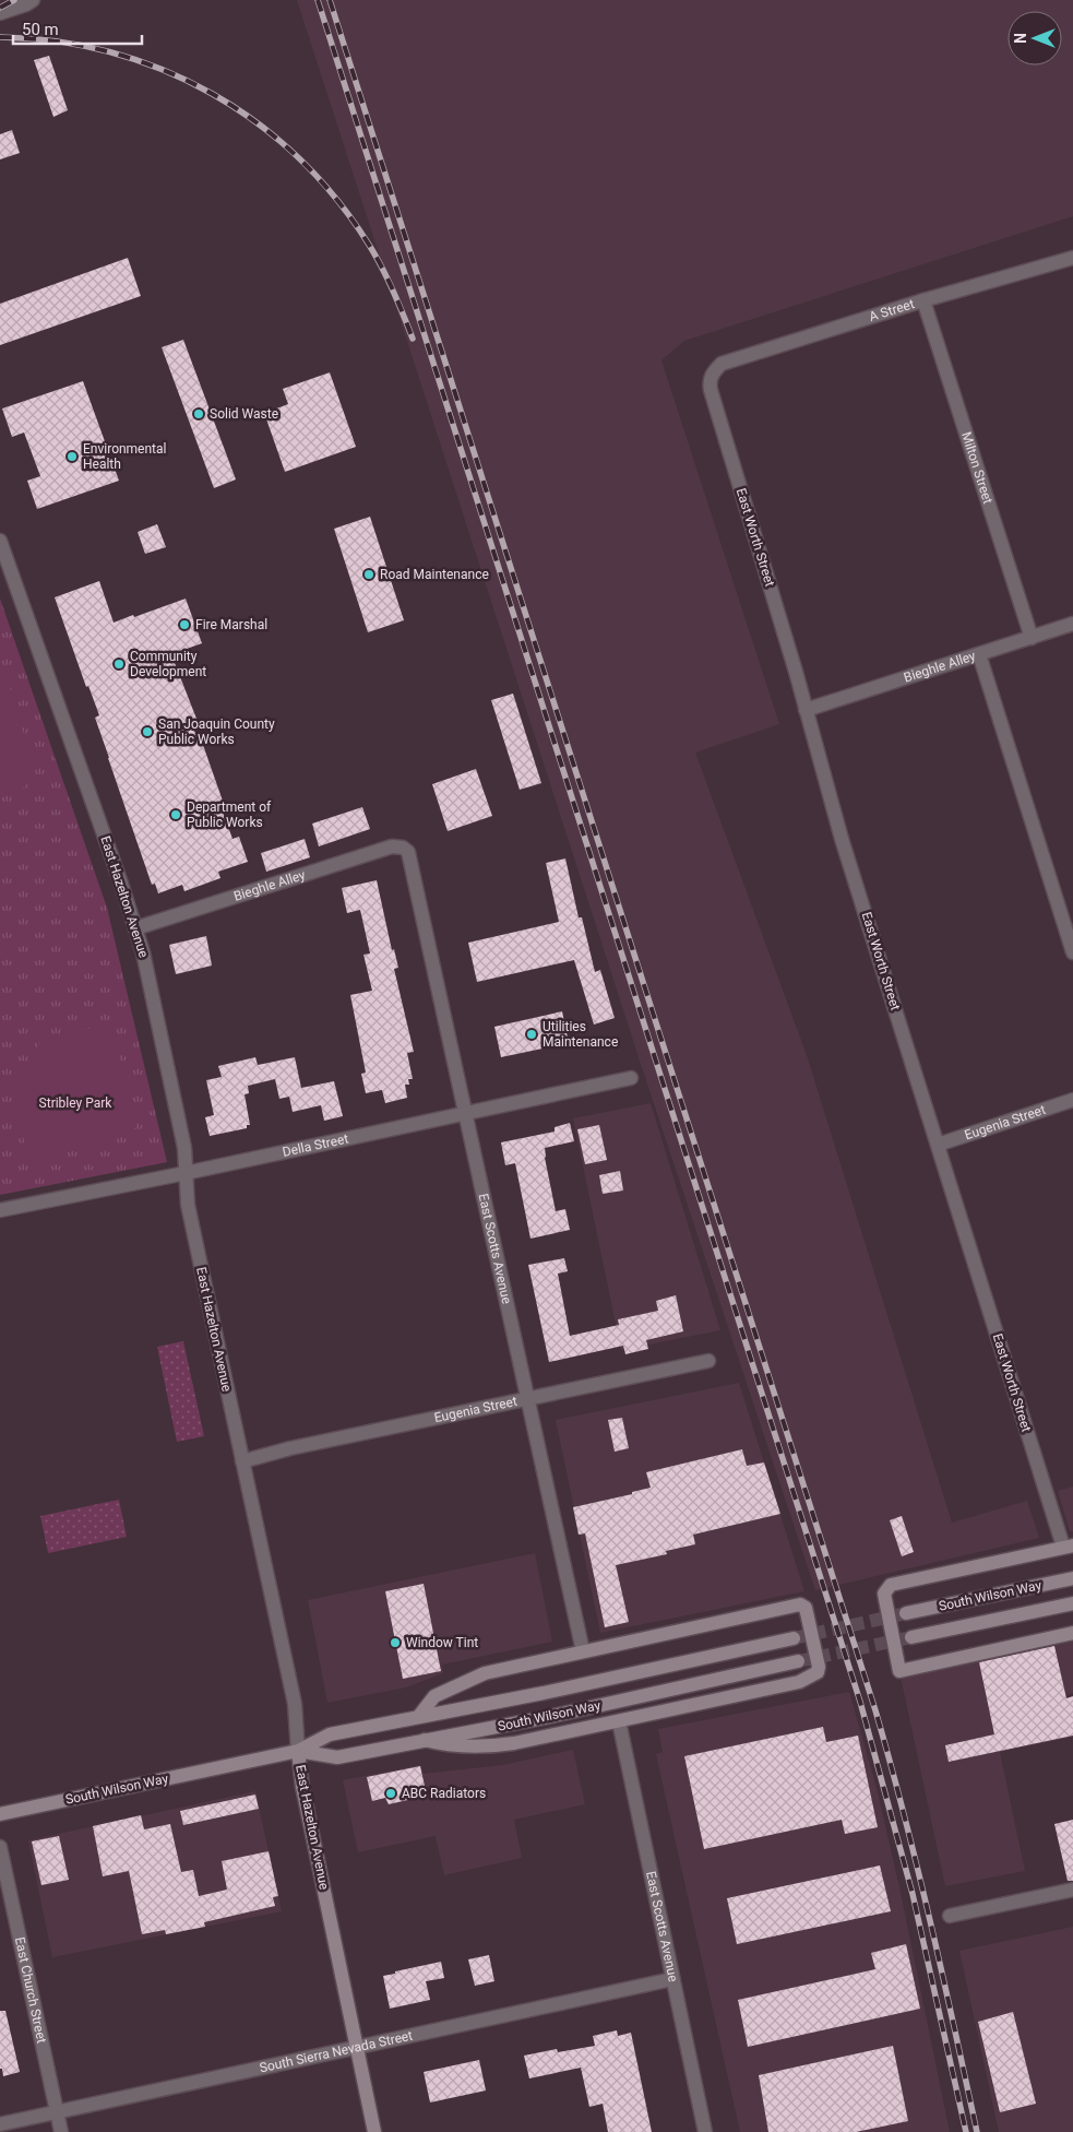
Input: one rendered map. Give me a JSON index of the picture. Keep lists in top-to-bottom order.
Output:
{
  "streets": {
    "main road": ["East Hazelton Avenue", "South Wilson Way"],
    "street": [
      "A Street",
      "Milton Street",
      "East Worth Street",
      "Bieghle Alley",
      "Eugenia Street",
      "Della Street",
      "East Scotts Avenue",
      "East Church Street",
      "South Sierra Nevada Street"
    ]
  },
  "crossings": [
    ["A Street", "Milton Street"],
    ["A Street", "East Worth Street"],
    ["Milton Street", "Bieghle Alley"],
    ["East Worth Street", "Bieghle Alley"],
    ["East Worth Street", "Eugenia Street"],
    ["Bieghle Alley", "East Hazelton Avenue"],
    ["Bieghle Alley", "East Scotts Avenue"],
    ["East Hazelton Avenue", "Eugenia Street"],
    ["East Hazelton Avenue", "Della Street"],
    ["East Hazelton Avenue", "South Wilson Way"],
    ["East Hazelton Avenue", "South Sierra Nevada Street"],
    ["Eugenia Street", "East Scotts Avenue"],
    ["Della Street", "East Scotts Avenue"],
    ["East Scotts Avenue", "South Sierra Nevada Street"],
    ["East Church Street", "South Sierra Nevada Street"]
  ],
  "parks": ["Stribley Park"],
  "places": [
    "Solid Waste",
    "Environmental Health",
    "Road Maintenance",
    "Fire Marshal",
    "Community Development",
    "San Joaquin County Public Works",
    "Department of Public Works",
    "Utilities Maintenance",
    "Window Tint",
    "ABC Radiators"
  ],
  "scale_bar": "50 m",
  "north": "left"
}
